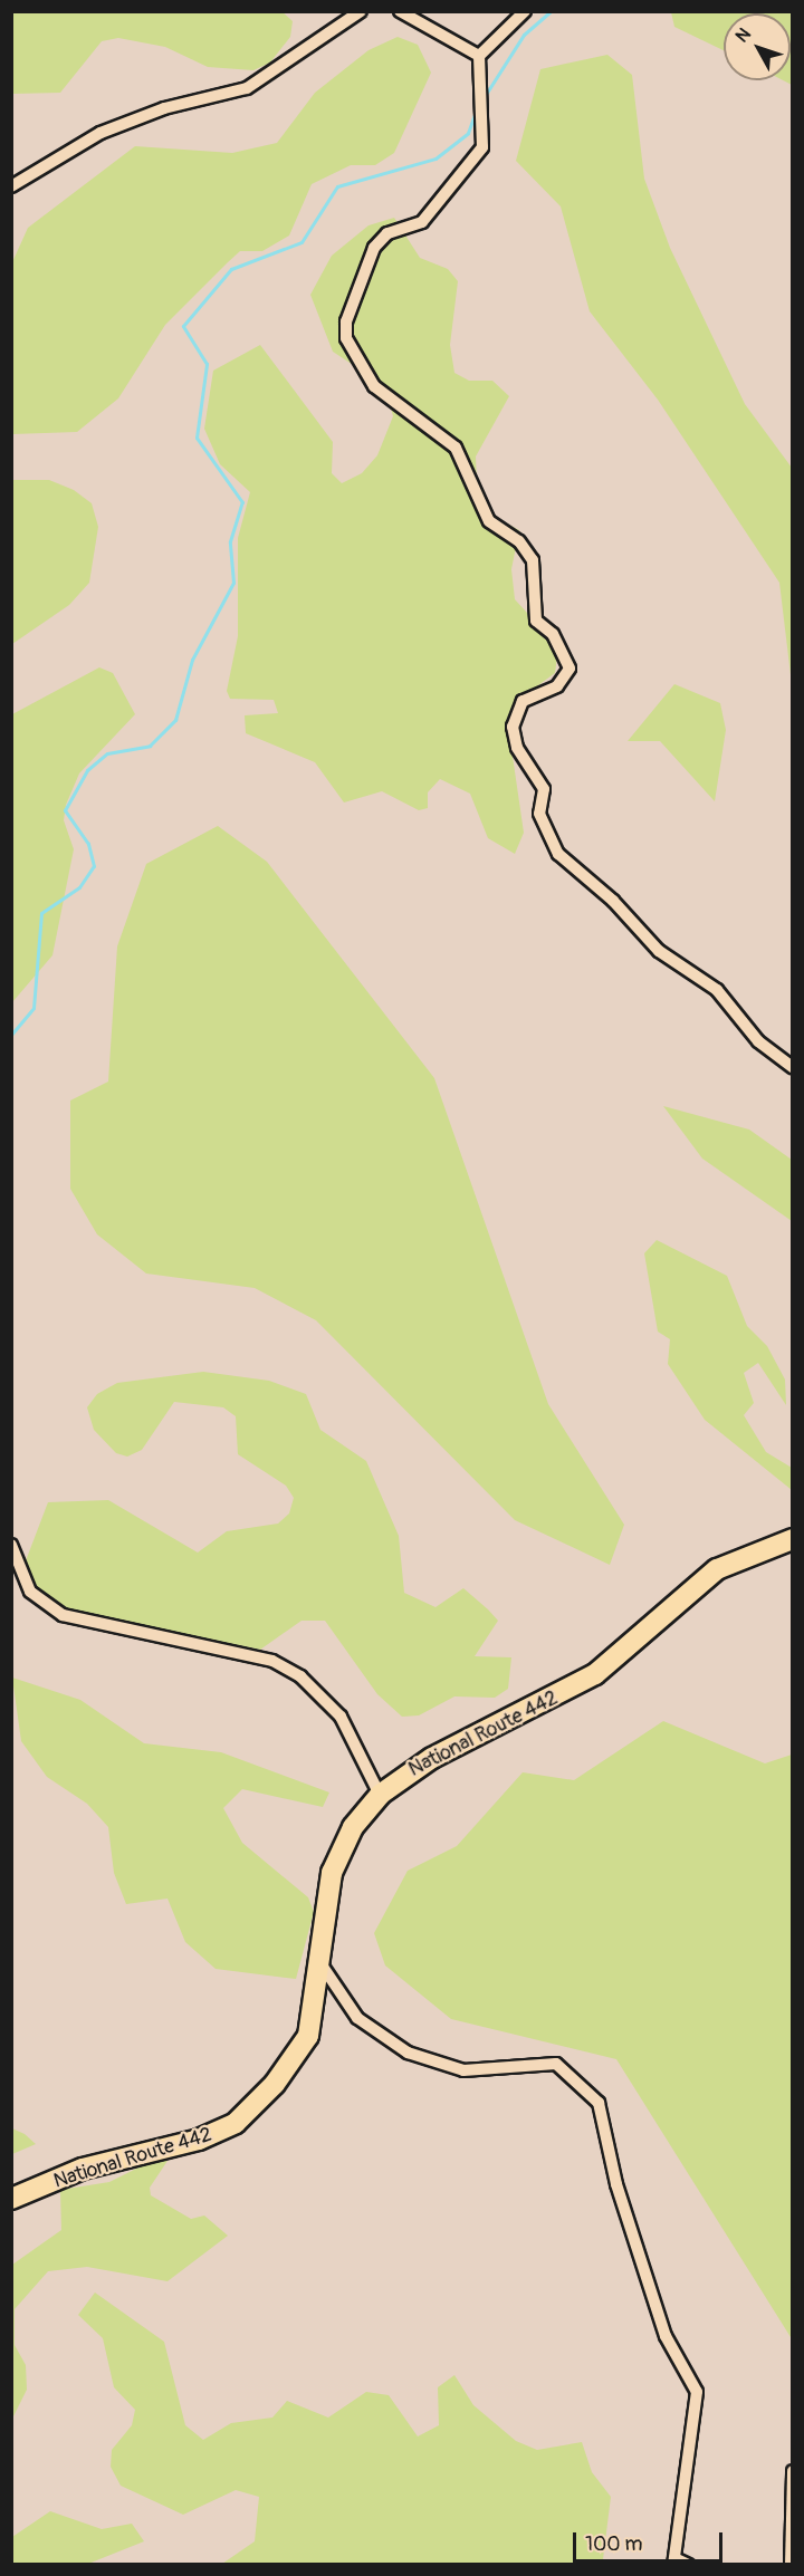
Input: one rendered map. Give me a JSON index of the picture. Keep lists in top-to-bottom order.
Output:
{
  "streets": {
    "highway": ["National Route 442"]
  },
  "scale_bar": "100 m",
  "north": "top left"
}
